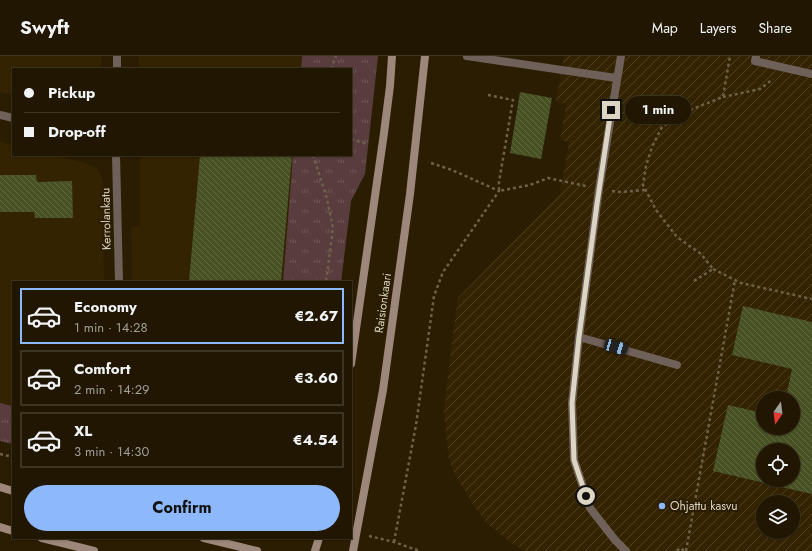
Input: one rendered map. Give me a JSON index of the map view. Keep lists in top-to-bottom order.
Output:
{
  "streets": {
    "main road": ["Raisionkaari"],
    "street": ["Kerrolankatu"]
  },
  "places": ["Ohjattu kasvu"],
  "north": "bottom",
  "page": {
    "header": "Swyft",
    "nav": ["Map", "Layers", "Share"],
    "banner": ["Pickup", "Drop-off"],
    "bubble": "1 min",
    "list": [
      {
        "name": "Economy",
        "note": "1 min · 14:28",
        "value": "€2.67"
      },
      {
        "name": "Comfort",
        "note": "2 min · 14:29",
        "value": "€3.60"
      },
      {
        "name": "XL",
        "note": "3 min · 14:30",
        "value": "€4.54"
      }
    ],
    "buttons": "Confirm"
  }
}
